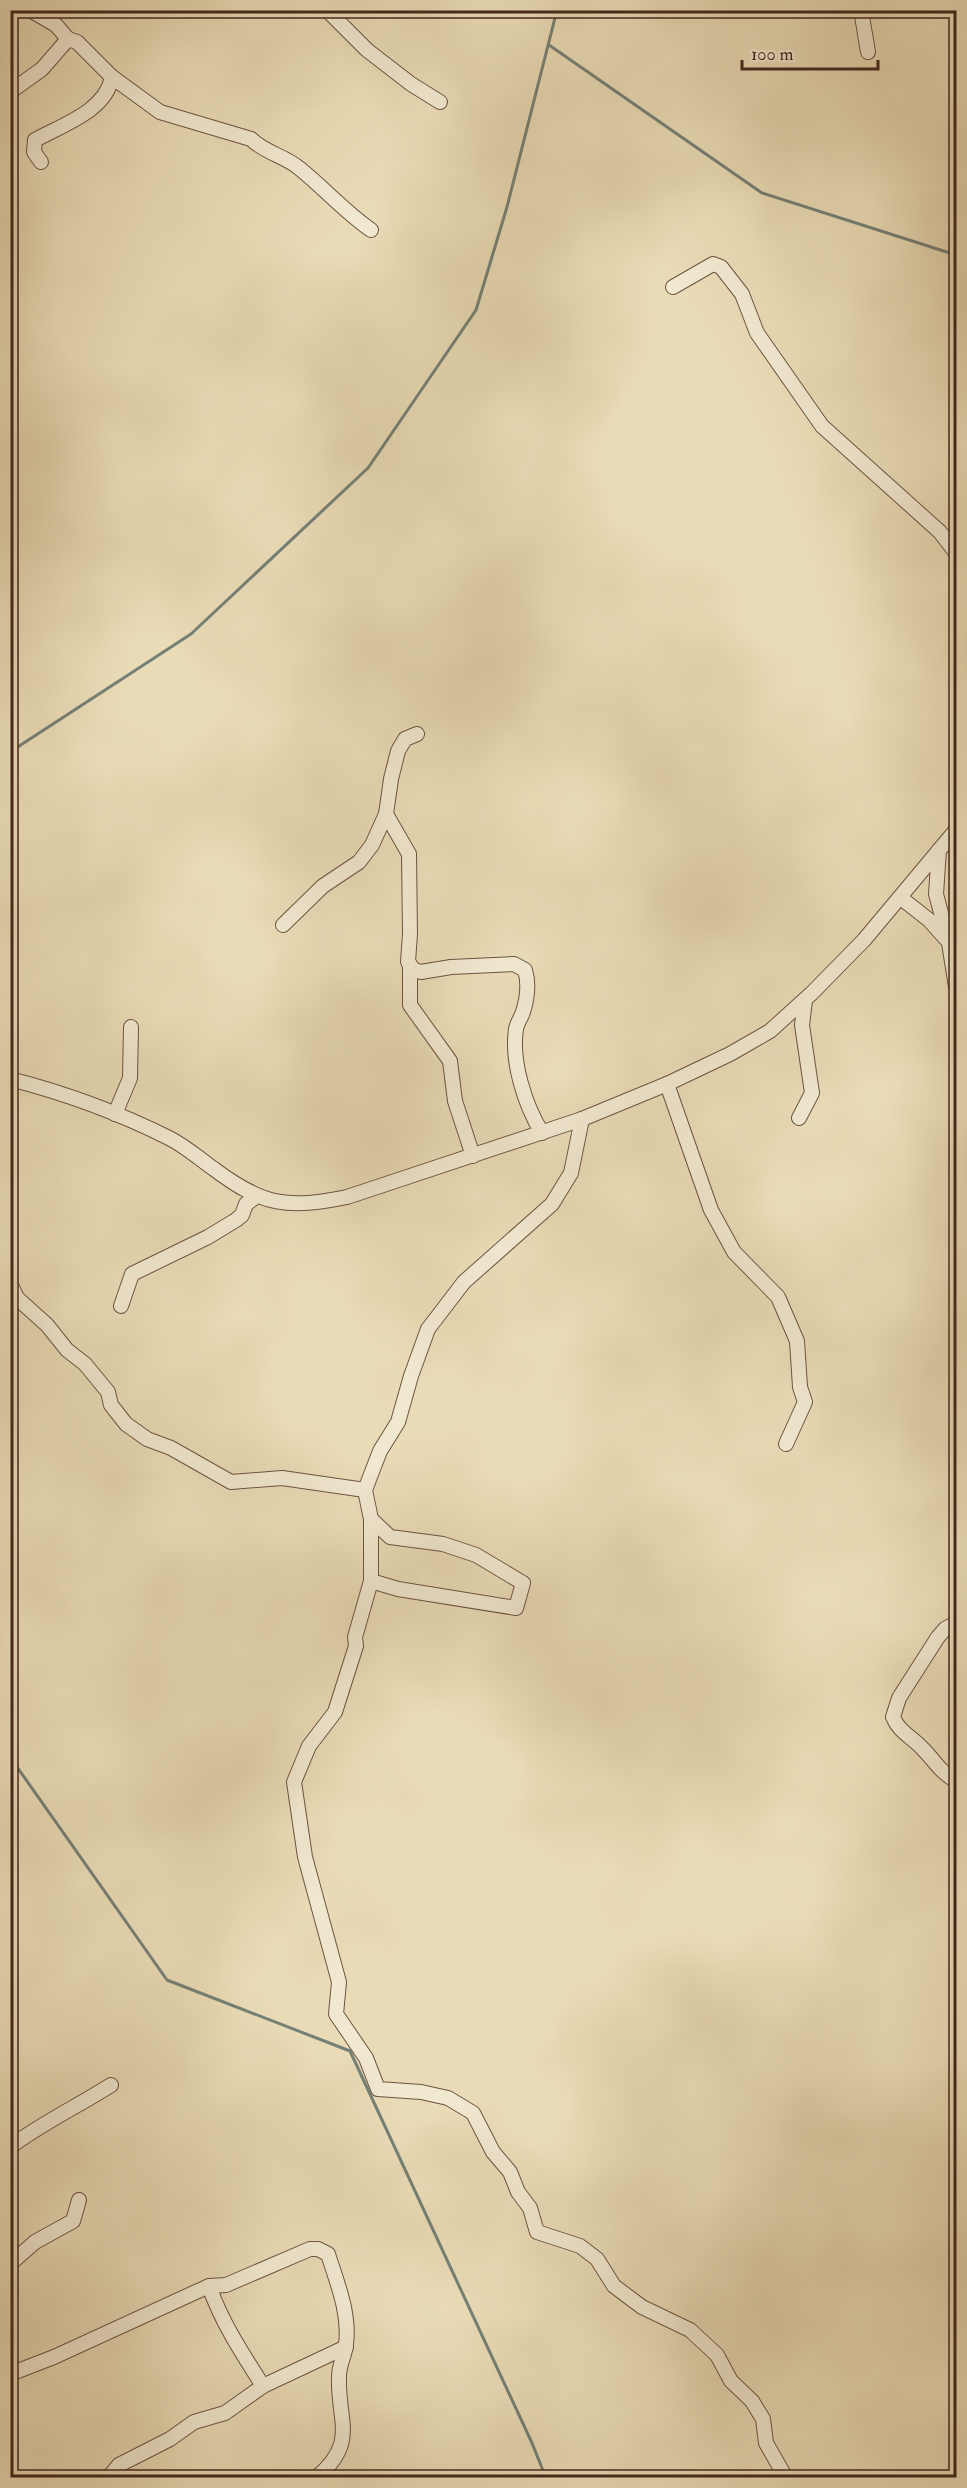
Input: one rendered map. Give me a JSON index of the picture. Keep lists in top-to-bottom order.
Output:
{
  "scale_bar": "100 m"
}
